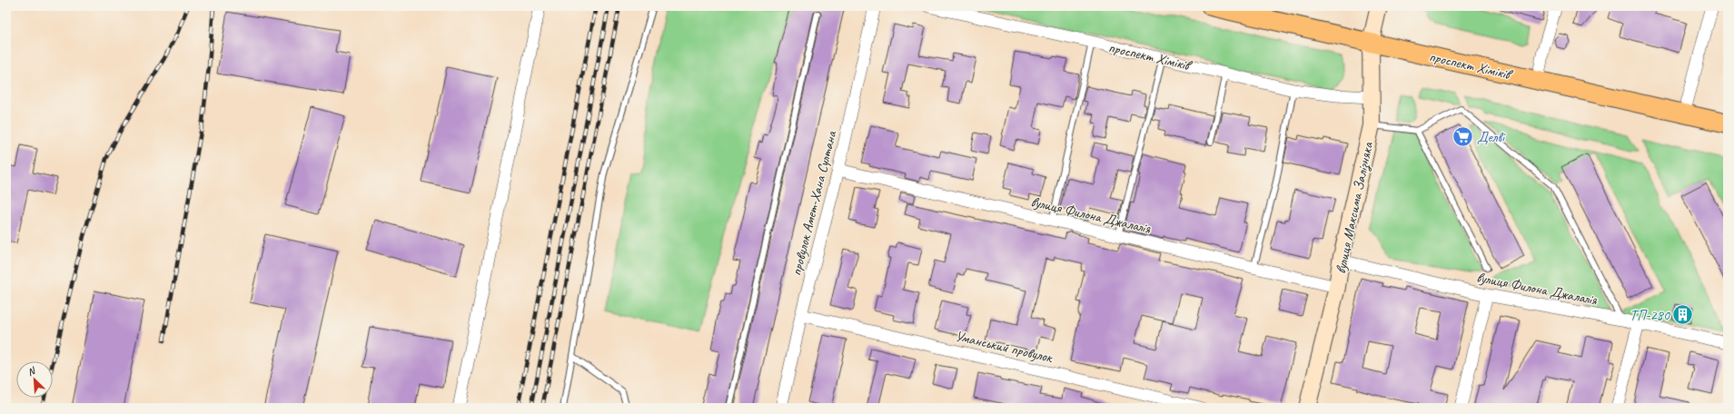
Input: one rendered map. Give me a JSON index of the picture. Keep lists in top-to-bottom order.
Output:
{
  "streets": {
    "main road": ["проспект Хіміків"],
    "street": [
      "провулок Амет-Хана Султана",
      "вулиця Максима Залізняка",
      "вулиця Филона Джалалія",
      "Уманський провулок"
    ]
  },
  "crossings": [
    ["проспект Хіміків", "вулиця Максима Залізняка"],
    ["провулок Амет-Хана Султана", "вулиця Филона Джалалія"],
    ["провулок Амет-Хана Султана", "Уманський провулок"],
    ["вулиця Максима Залізняка", "вулиця Филона Джалалія"]
  ],
  "places": {
    "supermarket": ["Делві"],
    "building": ["ТП-280"]
  },
  "north": "top left"
}
